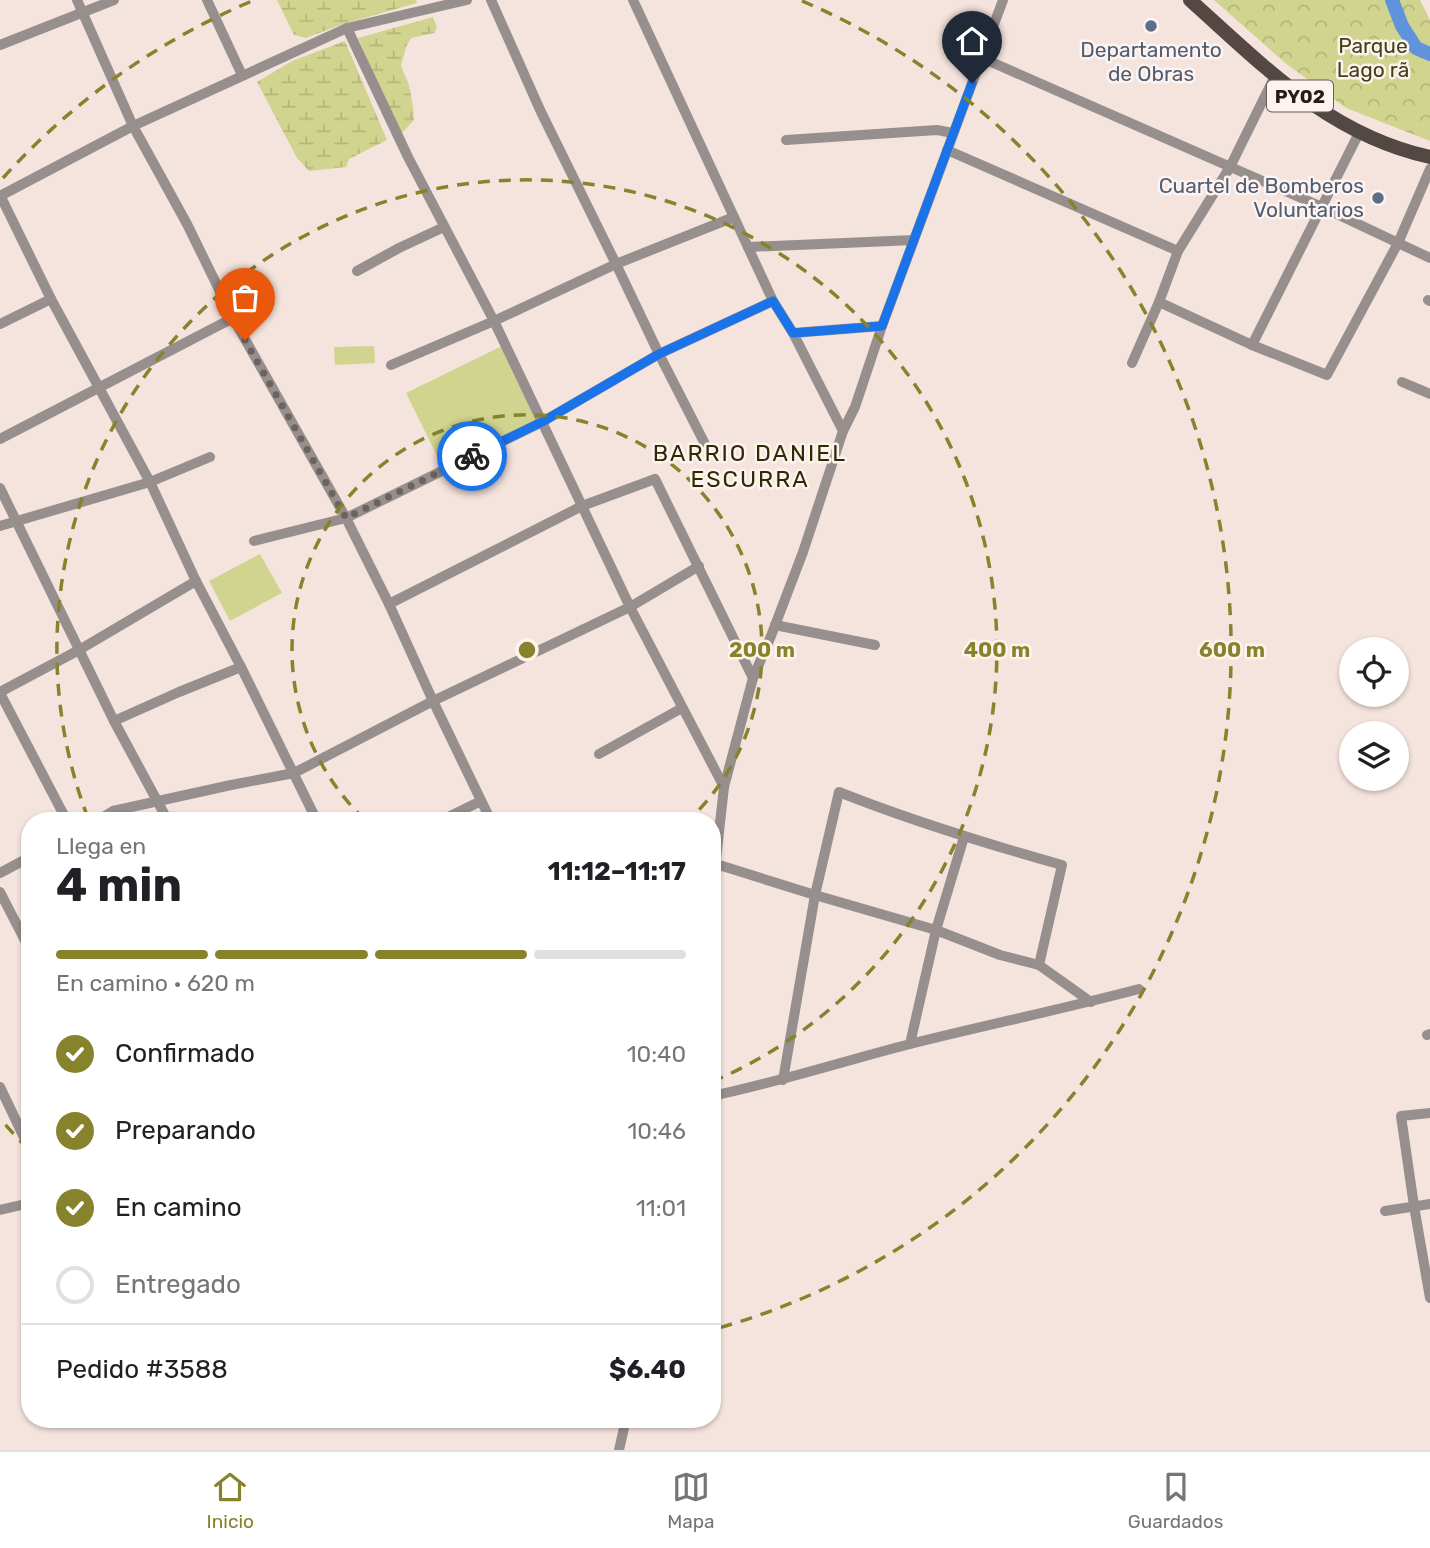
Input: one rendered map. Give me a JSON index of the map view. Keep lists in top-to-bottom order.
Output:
{
  "streets": {
    "main road": ["PY02"]
  },
  "districts": ["BARRIO DANIEL ESCURRA"],
  "parks": ["Parque Lago rã"],
  "places": ["Departamento de Obras", "Cuartel de Bomberos Voluntarios"],
  "page": {
    "heading": ["4 min", "Llega en", "11:12–11:17"],
    "panel": ["Pedido #3588", "$6.40"],
    "bar": "En camino · 620 m",
    "list": [
      ["Confirmado", "10:40"],
      ["Preparando", "10:46"],
      ["En camino", "11:01"],
      "Entregado"
    ],
    "tabs": ["Inicio", "Mapa", "Guardados"]
  },
  "rings": ["200 m", "400 m", "600 m"]
}
